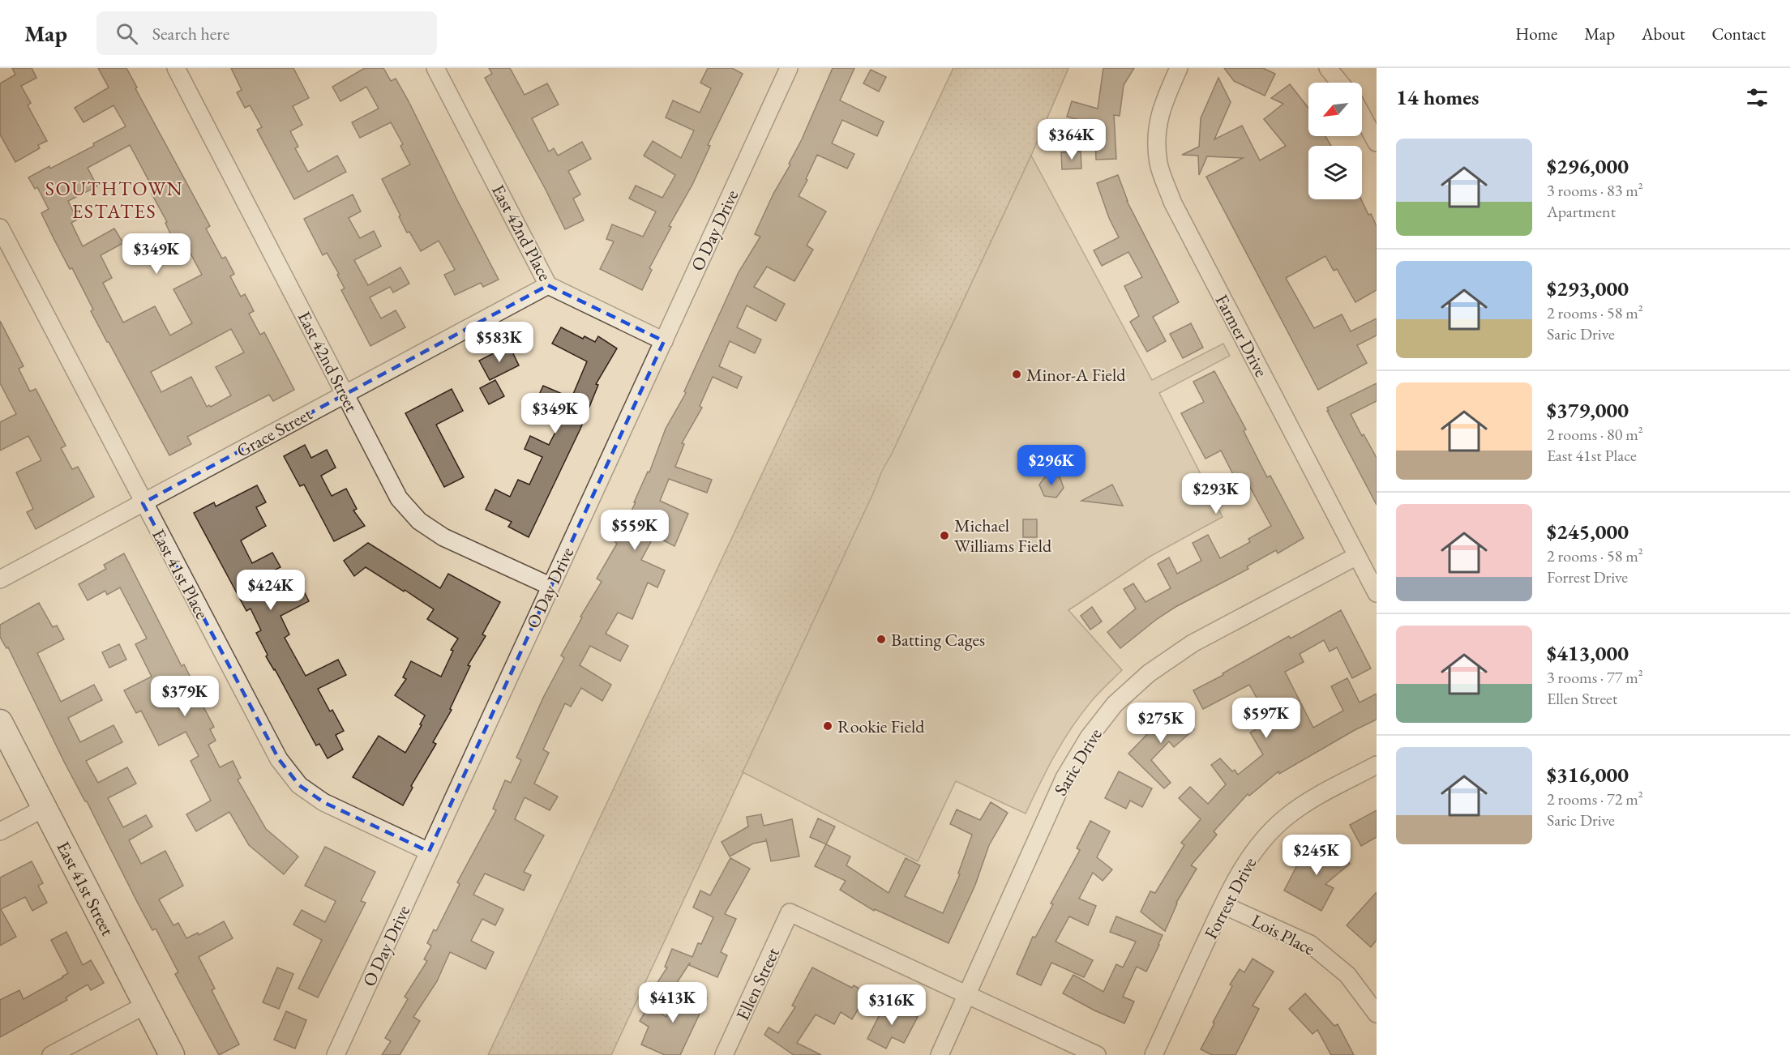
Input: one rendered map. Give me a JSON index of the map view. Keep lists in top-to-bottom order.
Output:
{
  "streets": {
    "street": [
      "O Day Drive",
      "East 42nd Place",
      "Farmer Drive",
      "East 42nd Street",
      "Grace Street",
      "East 41st Place",
      "Saric Drive",
      "East 41st Street",
      "Forrest Drive",
      "Lois Place",
      "Ellen Street"
    ]
  },
  "crossings": [
    ["O Day Drive", "East 42nd Place"],
    ["O Day Drive", "East 42nd Street"],
    ["O Day Drive", "East 41st Place"],
    ["East 42nd Place", "Grace Street"],
    ["Farmer Drive", "Saric Drive"],
    ["East 42nd Street", "Grace Street"],
    ["Grace Street", "East 41st Place"],
    ["Saric Drive", "Ellen Street"],
    ["Forrest Drive", "Lois Place"]
  ],
  "districts": ["SOUTHTOWN ESTATES"],
  "places": [
    "Minor-A Field",
    "Michael Williams Field",
    "Batting Cages",
    "Rookie Field"
  ],
  "north": "bottom left",
  "page": {
    "header": "Map",
    "search": "Search here",
    "nav": [
      "Home",
      "Map",
      "About",
      "Contact"
    ],
    "heading": "14 homes",
    "price": [
      "$364K",
      "$349K",
      "$583K",
      "$349K",
      "$296K",
      "$293K",
      "$559K",
      "$424K",
      "$379K",
      "$597K",
      "$275K",
      "$245K",
      "$413K",
      "$316K"
    ],
    "list": [
      {
        "name": "$296,000",
        "note": "3 rooms · 83 m² · Apartment"
      },
      {
        "name": "$293,000",
        "note": "2 rooms · 58 m² · Saric Drive"
      },
      {
        "name": "$379,000",
        "note": "2 rooms · 80 m² · East 41st Place"
      },
      {
        "name": "$245,000",
        "note": "2 rooms · 58 m² · Forrest Drive"
      },
      {
        "name": "$413,000",
        "note": "3 rooms · 77 m² · Ellen Street"
      },
      {
        "name": "$316,000",
        "note": "2 rooms · 72 m² · Saric Drive"
      }
    ]
  }
}
